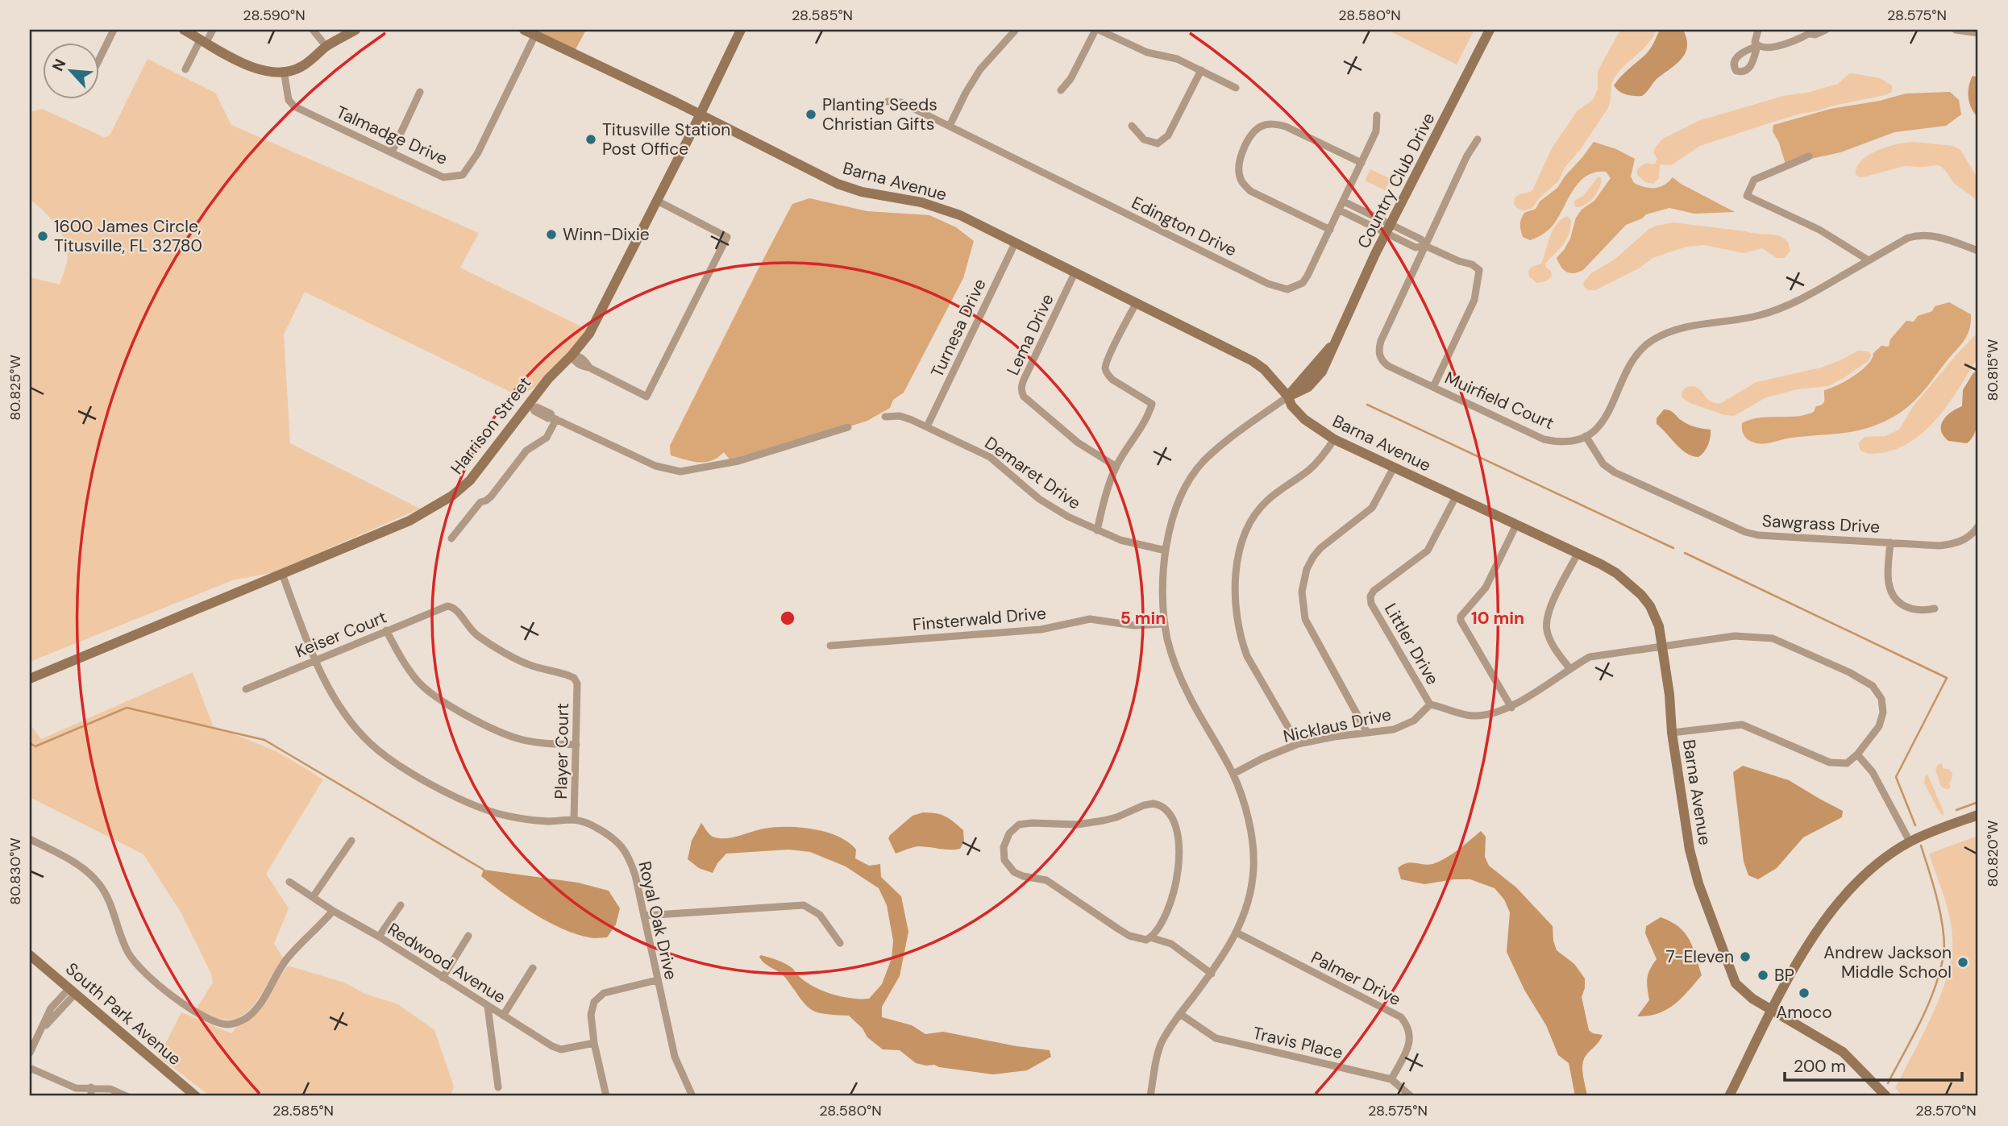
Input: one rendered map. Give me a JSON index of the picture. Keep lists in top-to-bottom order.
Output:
{
  "streets": {
    "street": [
      "Talmadge Drive",
      "Country Club Drive",
      "Barna Avenue",
      "Edington Drive",
      "Turnesa Drive",
      "Lema Drive",
      "Muirfield Court",
      "Harrison Street",
      "Demaret Drive",
      "Sawgrass Drive",
      "Finsterwald Drive",
      "Keiser Court",
      "Littler Drive",
      "Nicklaus Drive",
      "Player Court",
      "Royal Oak Drive",
      "Redwood Avenue",
      "Palmer Drive",
      "South Park Avenue",
      "Travis Place"
    ]
  },
  "crossings": [
    ["Talmadge Drive", "Barna Avenue"],
    ["Country Club Drive", "Barna Avenue"],
    ["Country Club Drive", "Demaret Drive"],
    ["Country Club Drive", "Finsterwald Drive"],
    ["Country Club Drive", "Nicklaus Drive"],
    ["Country Club Drive", "Palmer Drive"],
    ["Country Club Drive", "Travis Place"],
    ["Barna Avenue", "Turnesa Drive"],
    ["Barna Avenue", "Lema Drive"],
    ["Barna Avenue", "Harrison Street"],
    ["Barna Avenue", "Littler Drive"],
    ["Turnesa Drive", "Demaret Drive"],
    ["Muirfield Court", "Sawgrass Drive"],
    ["Harrison Street", "Royal Oak Drive"],
    ["Keiser Court", "Player Court"],
    ["Keiser Court", "Royal Oak Drive"],
    ["Littler Drive", "Nicklaus Drive"],
    ["Player Court", "Royal Oak Drive"],
    ["Palmer Drive", "Travis Place"]
  ],
  "places": [
    "Planting Seeds Christian Gifts",
    "Titusville Station Post Office",
    "Winn-Dixie",
    "1600 James Circle, Titusville, FL 32780",
    "7-Eleven",
    "Andrew Jackson Middle School",
    "BP",
    "Amoco"
  ],
  "scale_bar": "200 m",
  "north": "top left",
  "coordinates": [
    "28.590°N",
    "28.585°N",
    "28.580°N",
    "28.575°N",
    "80.815°W",
    "80.825°W",
    "80.820°W",
    "80.830°W",
    "28.570°N"
  ],
  "rings": ["5 min", "10 min"]
}
